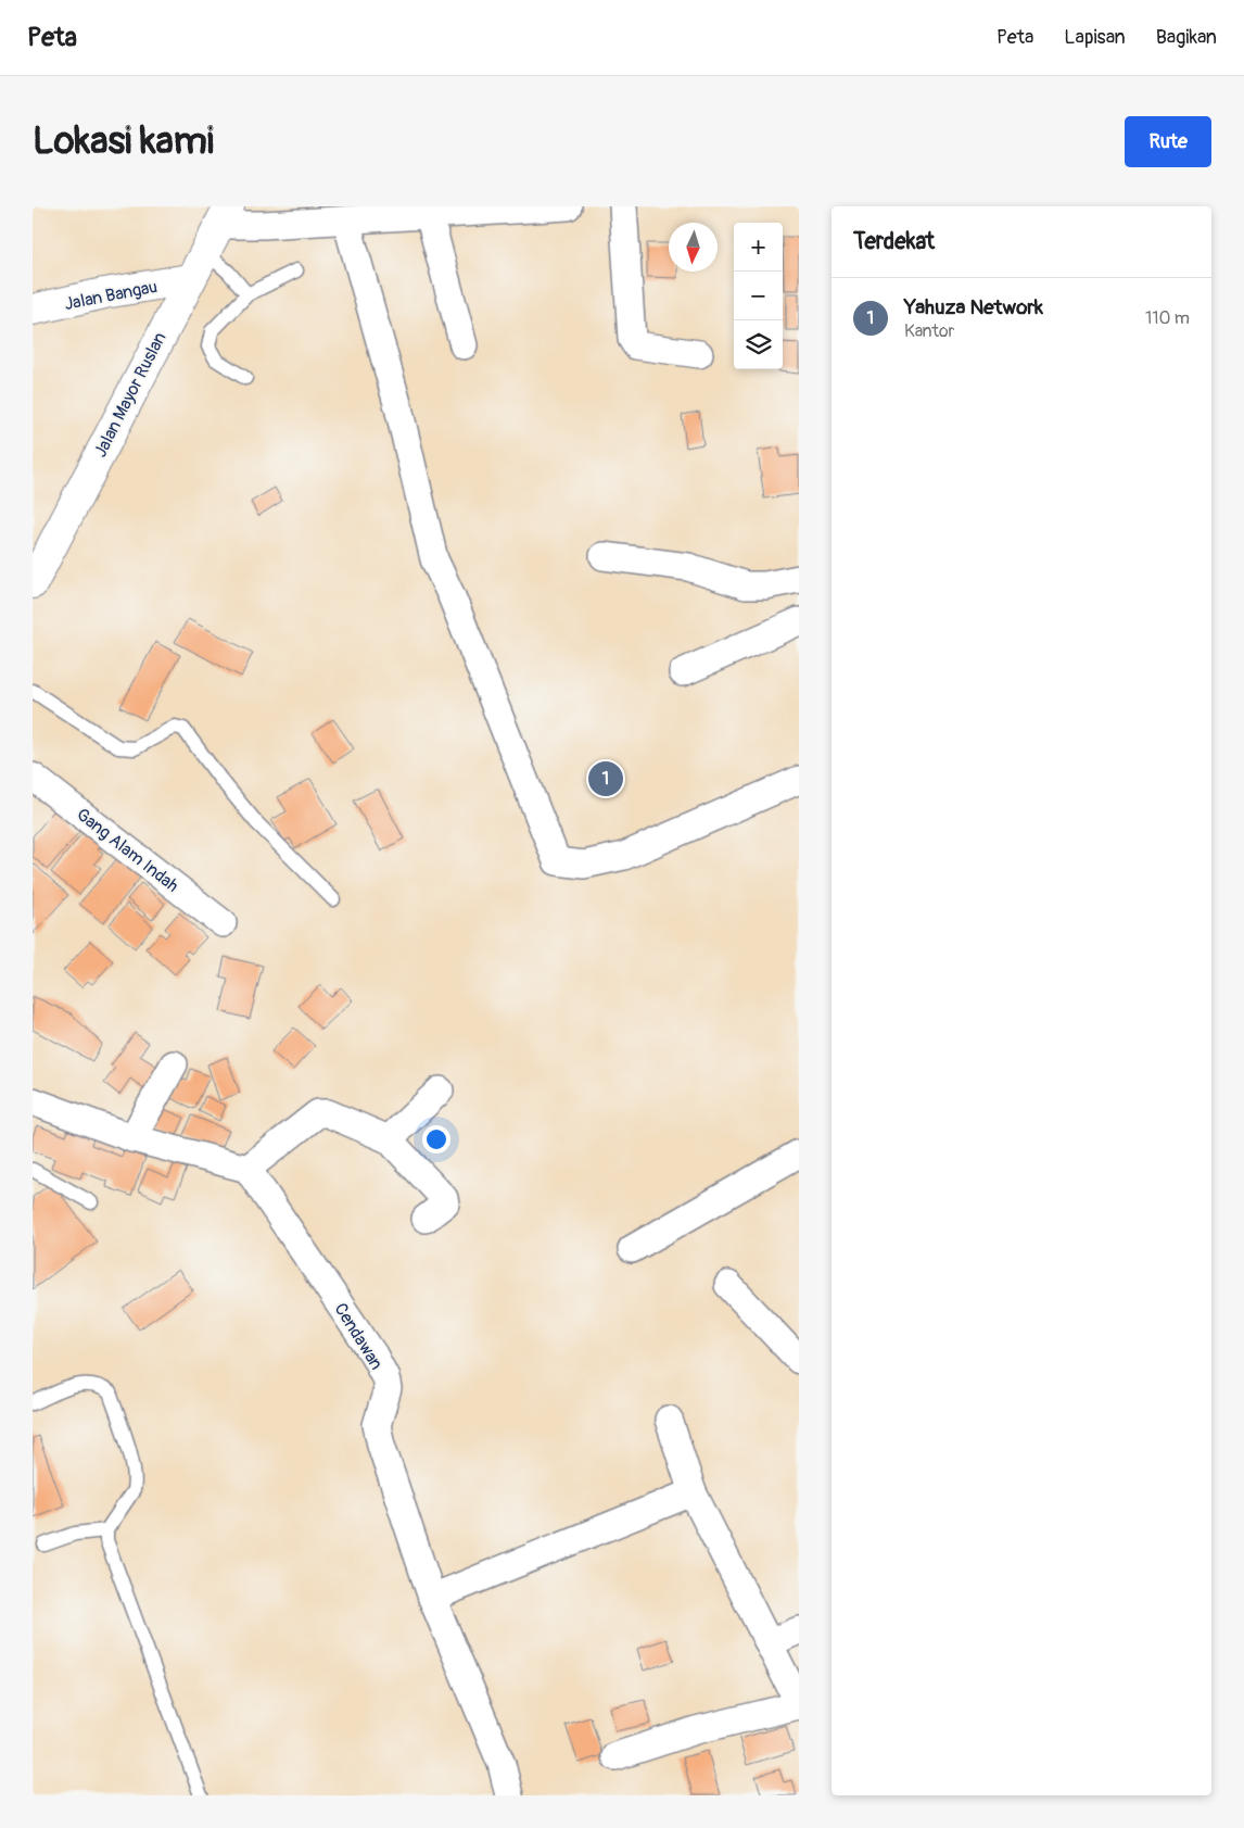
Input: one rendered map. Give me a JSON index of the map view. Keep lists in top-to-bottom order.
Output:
{
  "streets": {
    "street": [
      "Jalan Bangau",
      "Jalan Mayor Ruslan",
      "Gang Alam Indah",
      "Cendawan"
    ]
  },
  "crossings": [
    ["Jalan Bangau", "Jalan Mayor Ruslan"]
  ],
  "north": "bottom",
  "page": {
    "header": "Peta",
    "nav": ["Peta", "Lapisan", "Bagikan"],
    "buttons": "Rute",
    "title": "Lokasi kami",
    "heading": "Terdekat",
    "map_buttons": ["+", "−"],
    "list": [
      {
        "mark": "1",
        "name": "Yahuza Network",
        "note": "Kantor",
        "value": "110 m"
      }
    ],
    "pins": "1"
  }
}
